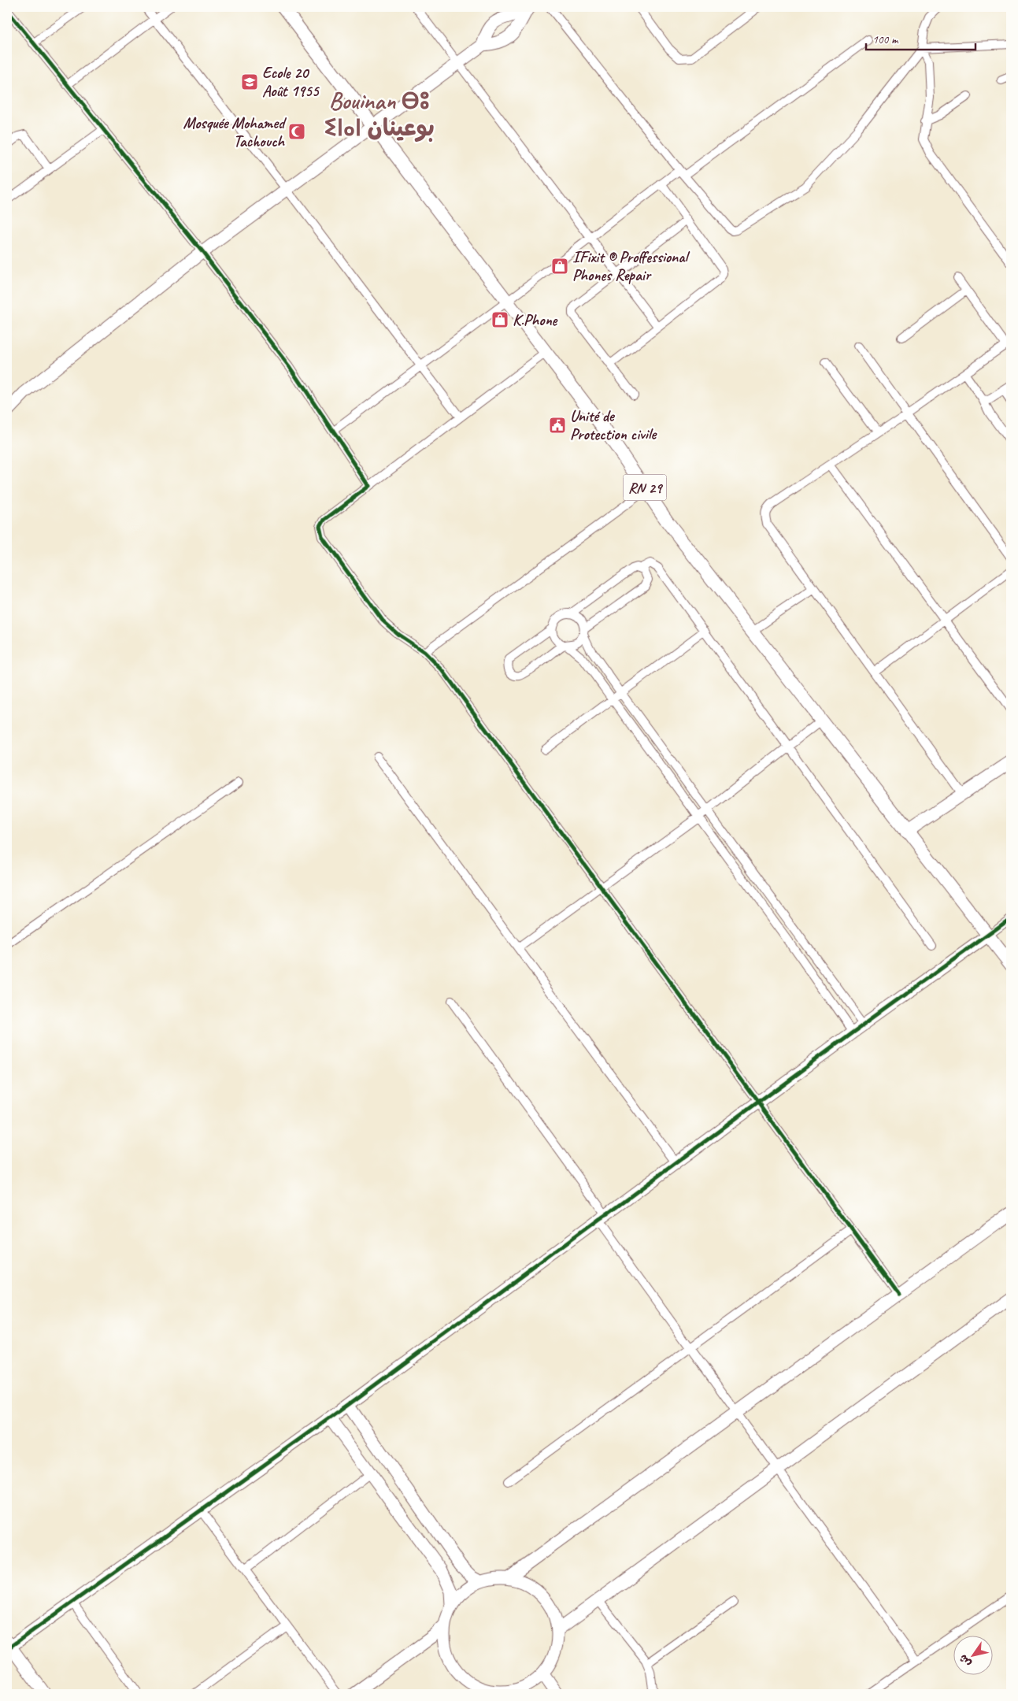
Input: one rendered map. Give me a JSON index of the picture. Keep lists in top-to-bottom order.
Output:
{
  "streets": {
    "main road": ["RN 29"]
  },
  "districts": ["Bouinan ⴱⵓ ⵉⵏⴰⵏ بوعينان"],
  "places": {
    "school or university": ["Ecole 20 Août 1955"],
    "mosque": ["Mosquée Mohamed Tachouch"],
    "shop": ["IFixit ® Proffessional Phones Repair", "K.Phone"],
    "public building": ["Unité de Protection civile"]
  },
  "scale_bar": "100 m",
  "north": "bottom left"
}
